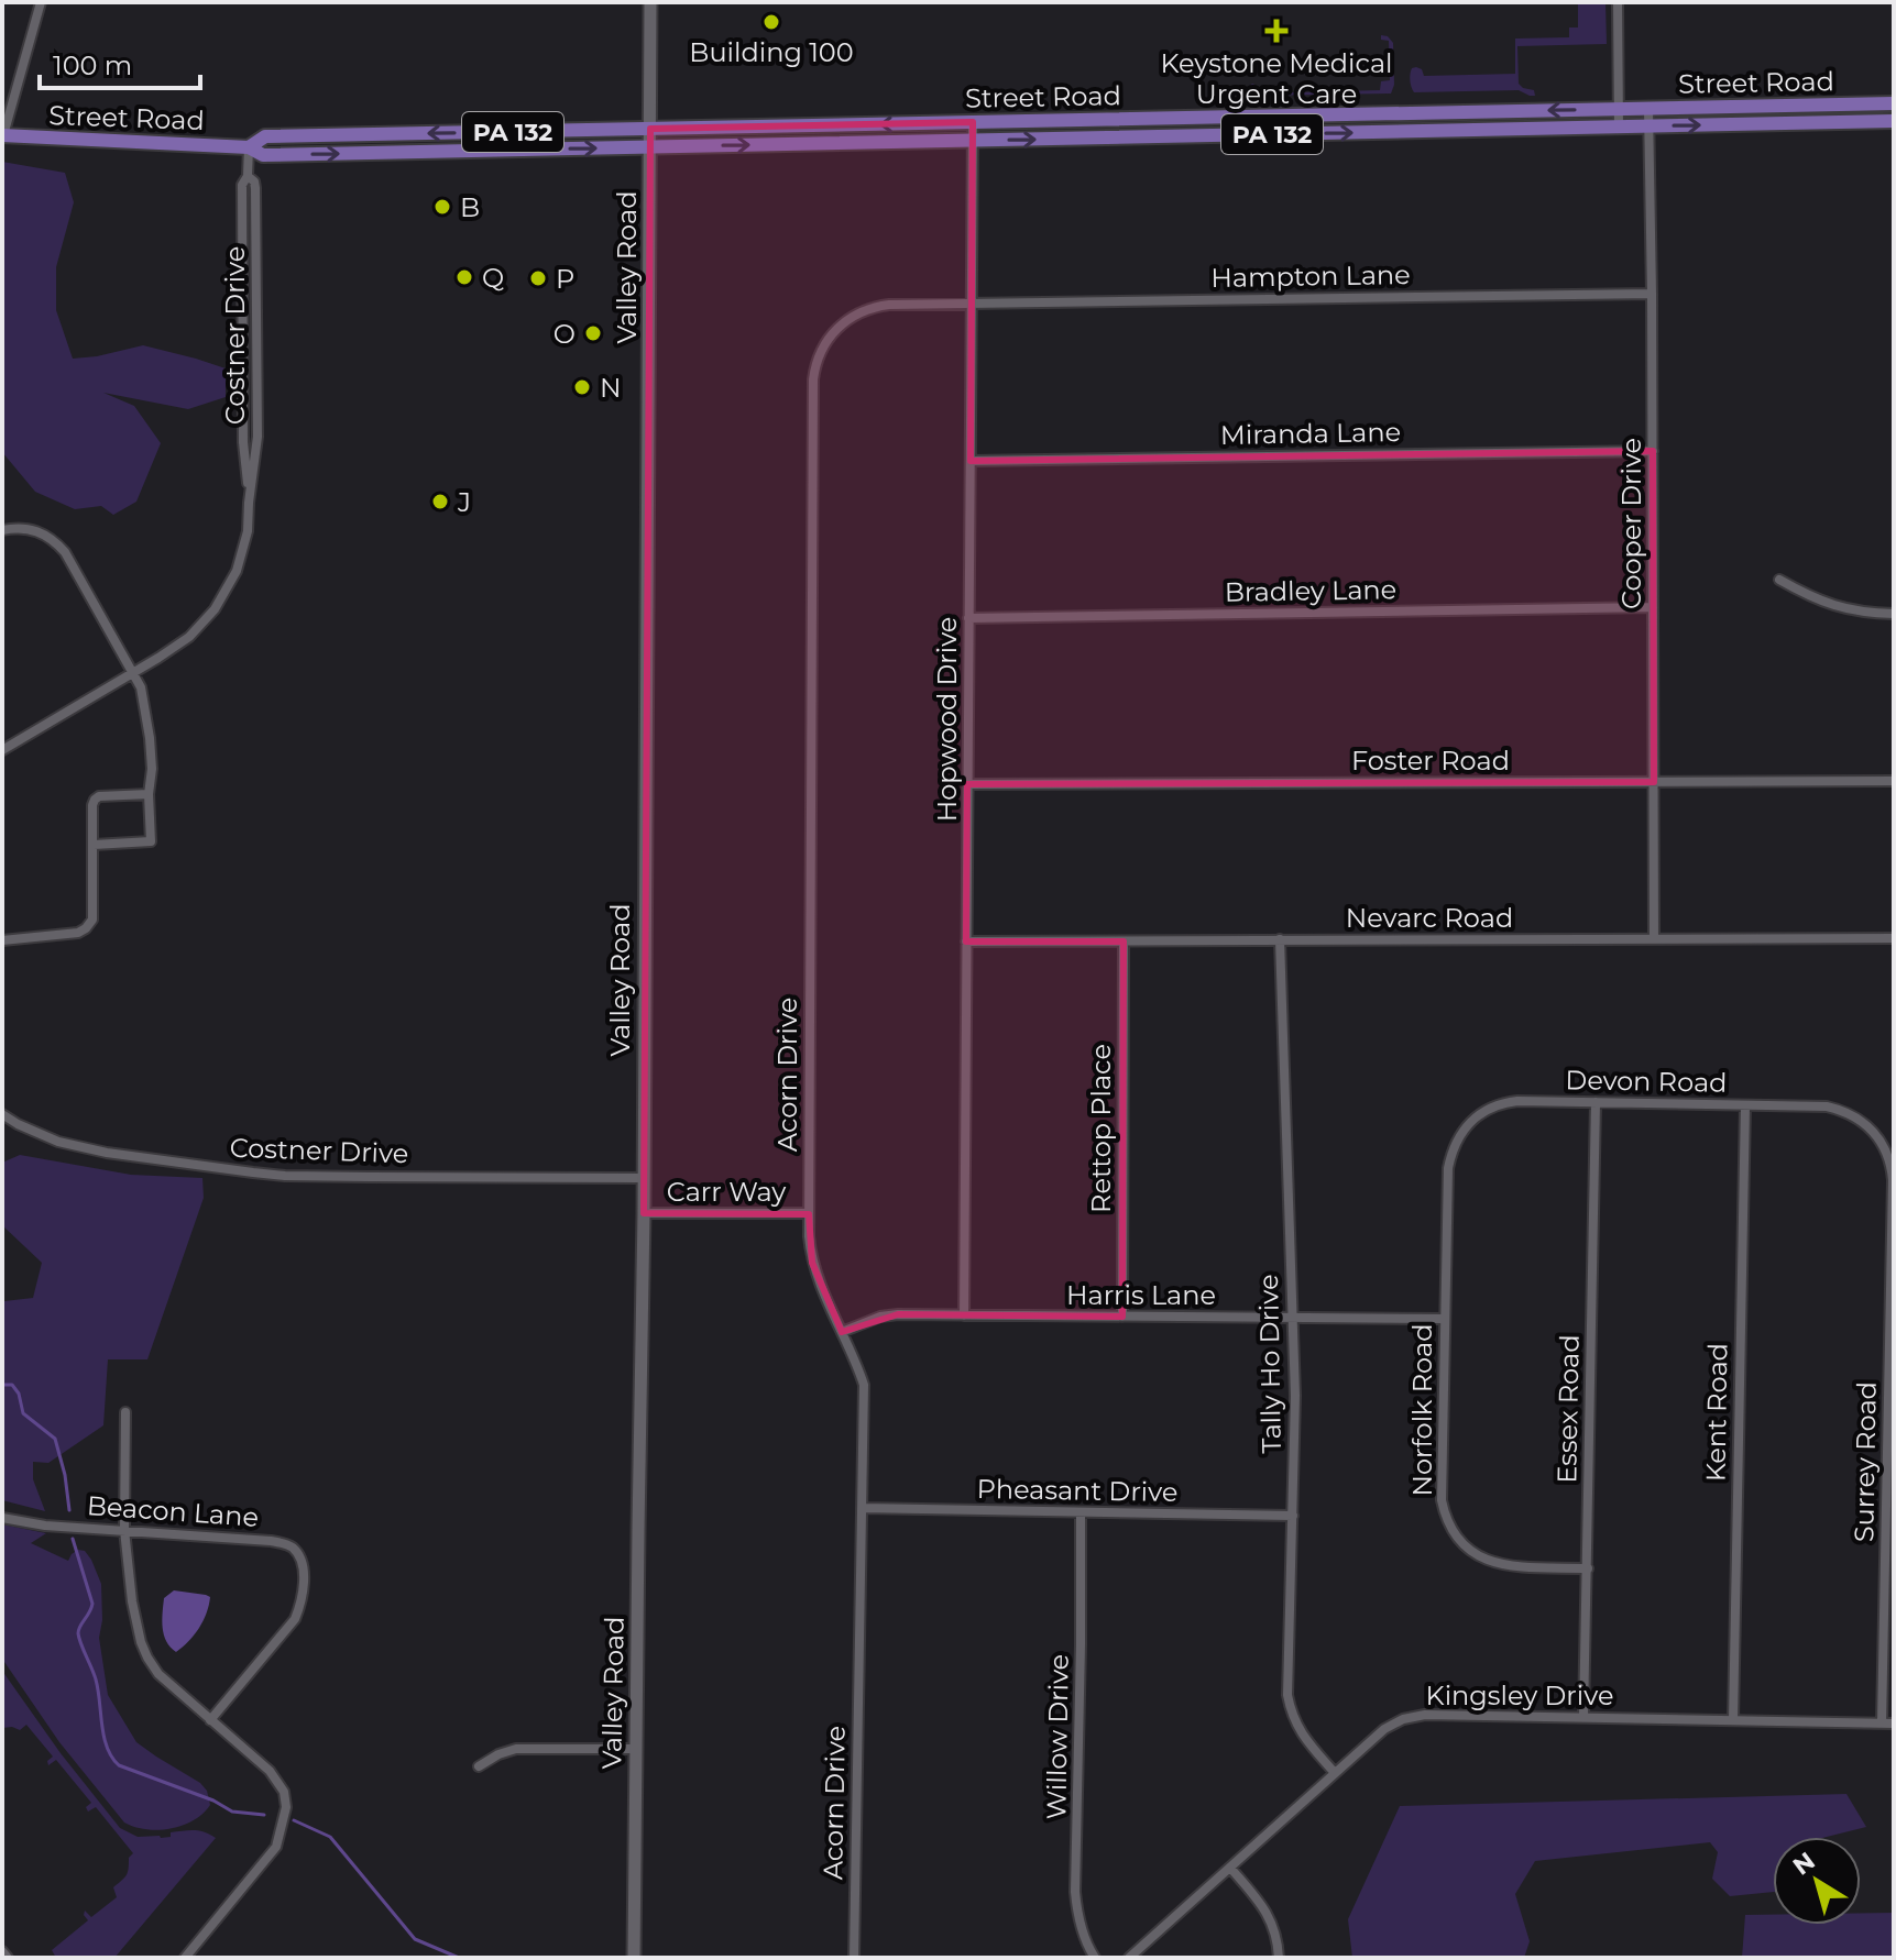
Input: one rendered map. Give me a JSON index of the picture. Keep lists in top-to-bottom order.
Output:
{
  "streets": {
    "main road": ["Street Road", "PA 132"],
    "street": [
      "Valley Road",
      "Hampton Lane",
      "Costner Drive",
      "Miranda Lane",
      "Cooper Drive",
      "Bradley Lane",
      "Hopwood Drive",
      "Foster Road",
      "Nevarc Road",
      "Acorn Drive",
      "Devon Road",
      "Rettop Place",
      "Carr Way",
      "Harris Lane",
      "Tally Ho Drive",
      "Essex Road",
      "Norfolk Road",
      "Kent Road",
      "Surrey Road",
      "Pheasant Drive",
      "Beacon Lane",
      "Kingsley Drive",
      "Willow Drive"
    ]
  },
  "crossings": [
    ["Street Road", "Valley Road"],
    ["Street Road", "Costner Drive"],
    ["Street Road", "Cooper Drive"],
    ["Street Road", "Hopwood Drive"],
    ["Valley Road", "Costner Drive"],
    ["Valley Road", "Carr Way"],
    ["Hampton Lane", "Cooper Drive"],
    ["Hampton Lane", "Hopwood Drive"],
    ["Hampton Lane", "Acorn Drive"],
    ["Miranda Lane", "Cooper Drive"],
    ["Miranda Lane", "Hopwood Drive"],
    ["Cooper Drive", "Bradley Lane"],
    ["Cooper Drive", "Foster Road"],
    ["Cooper Drive", "Nevarc Road"],
    ["Bradley Lane", "Hopwood Drive"],
    ["Hopwood Drive", "Foster Road"],
    ["Hopwood Drive", "Nevarc Road"],
    ["Hopwood Drive", "Acorn Drive"],
    ["Hopwood Drive", "Harris Lane"],
    ["Nevarc Road", "Rettop Place"],
    ["Nevarc Road", "Tally Ho Drive"],
    ["Acorn Drive", "Carr Way"],
    ["Acorn Drive", "Harris Lane"],
    ["Acorn Drive", "Pheasant Drive"],
    ["Devon Road", "Essex Road"],
    ["Devon Road", "Norfolk Road"],
    ["Devon Road", "Kent Road"],
    ["Devon Road", "Surrey Road"],
    ["Rettop Place", "Harris Lane"],
    ["Harris Lane", "Tally Ho Drive"],
    ["Harris Lane", "Norfolk Road"],
    ["Tally Ho Drive", "Pheasant Drive"],
    ["Tally Ho Drive", "Kingsley Drive"],
    ["Essex Road", "Norfolk Road"],
    ["Essex Road", "Kingsley Drive"],
    ["Kent Road", "Kingsley Drive"],
    ["Surrey Road", "Kingsley Drive"],
    ["Pheasant Drive", "Willow Drive"]
  ],
  "places": {
    "other": [
      "Building 100",
      "B",
      "Q",
      "P",
      "O",
      "N",
      "J"
    ],
    "health": ["Keystone Medical Urgent Care"]
  },
  "scale_bar": "100 m",
  "north": "top left"
}
